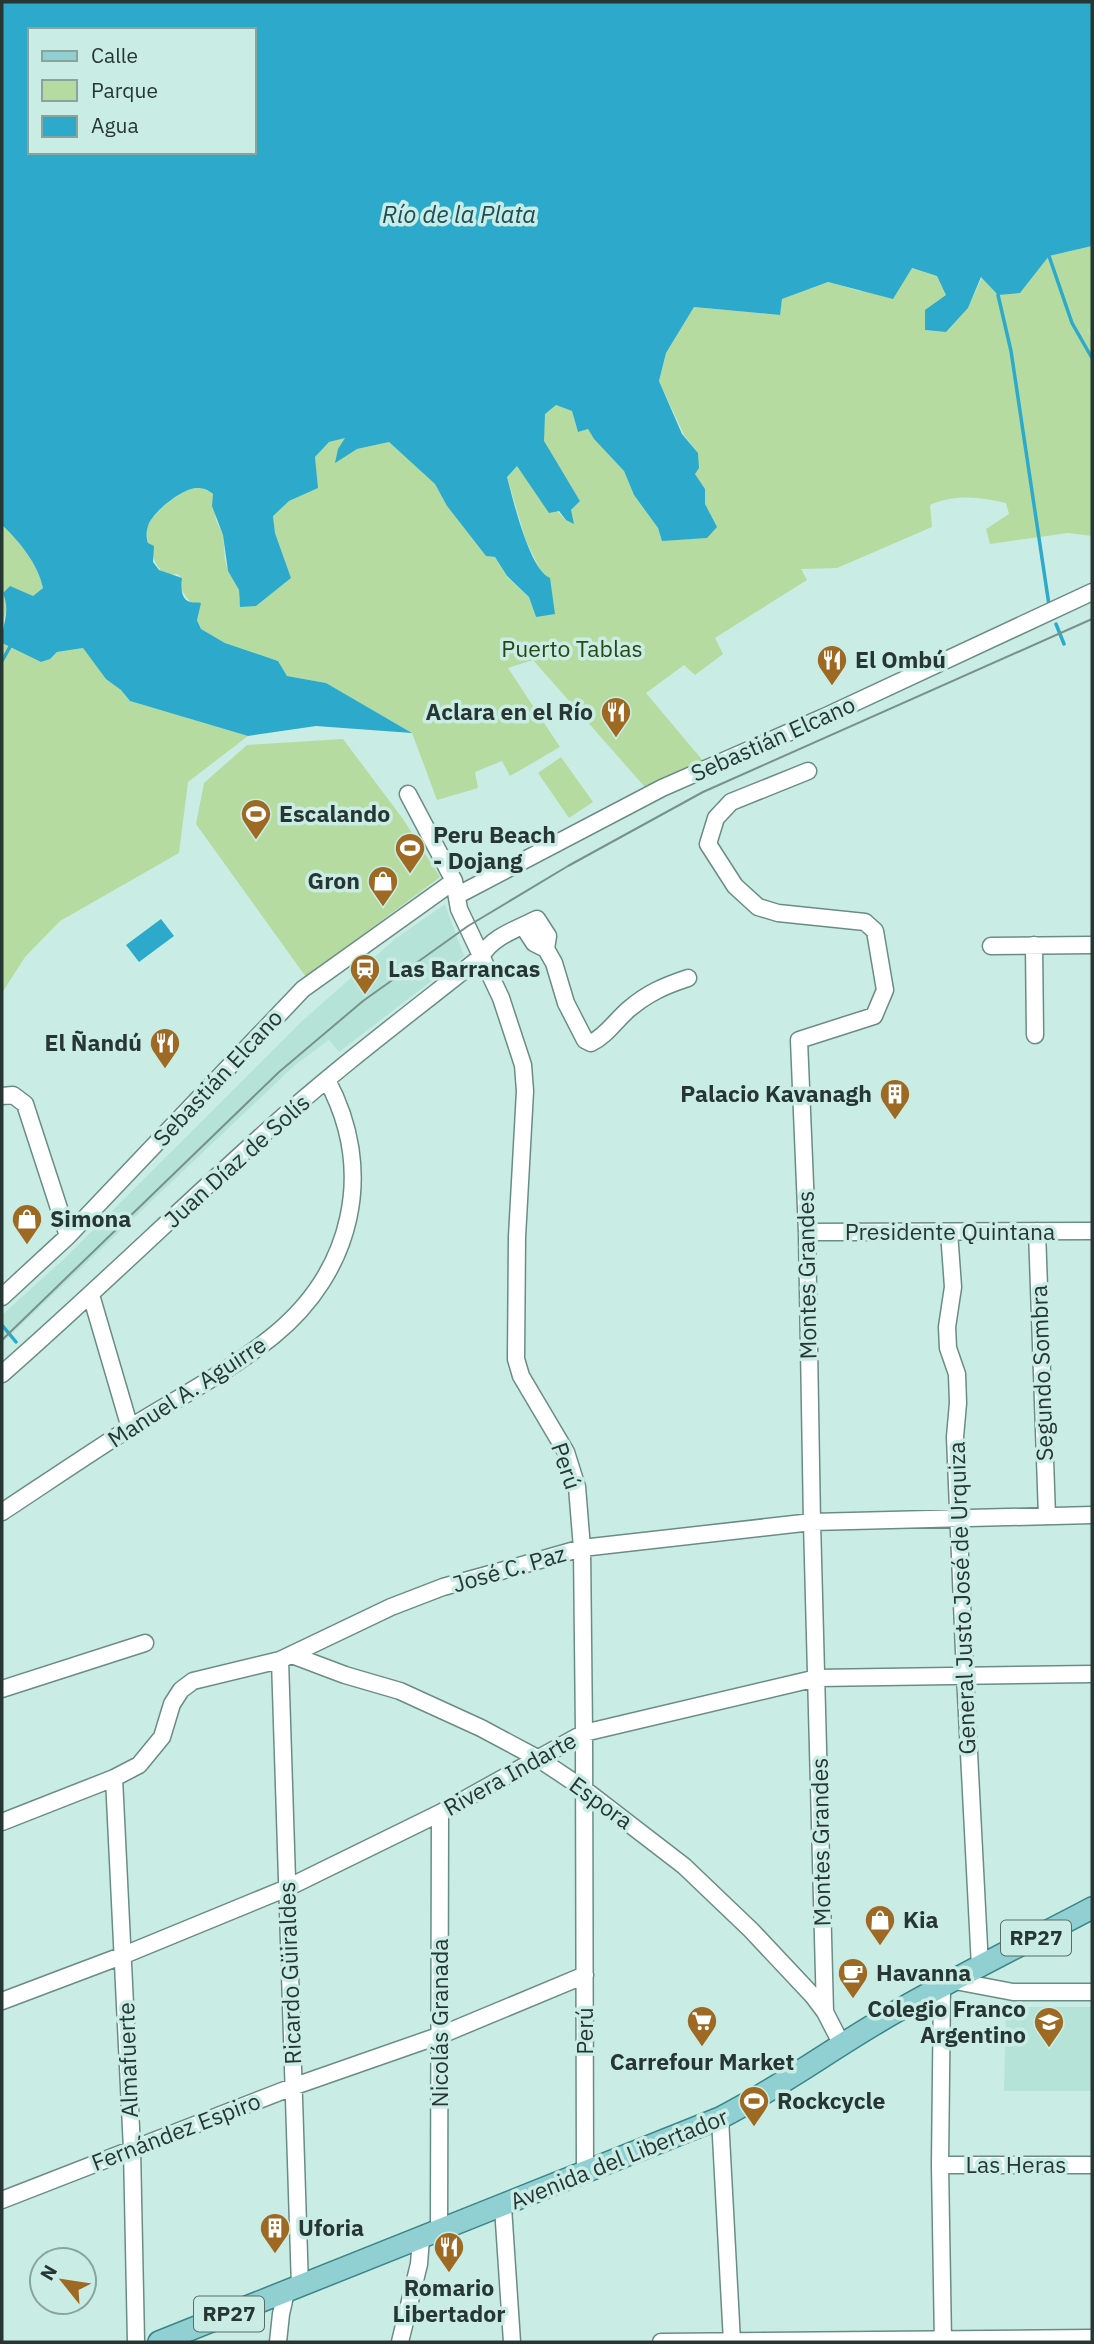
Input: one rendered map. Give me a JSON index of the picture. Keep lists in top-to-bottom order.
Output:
{
  "streets": {
    "main road": ["RP27", "Avenida del Libertador"],
    "street": [
      "Sebastián Elcano",
      "Juan Díaz de Solís",
      "Presidente Quintana",
      "Montes Grandes",
      "Segundo Sombra",
      "Manuel A. Aguirre",
      "Perú",
      "José C. Paz",
      "General Justo José de Urquiza",
      "Rivera Indarte",
      "Espora",
      "Ricardo Güiraldes",
      "Nicolás Granada",
      "Almafuerte",
      "Fernández Espiro",
      "Las Heras"
    ]
  },
  "crossings": [
    ["Sebastián Elcano", "Perú"],
    ["Juan Díaz de Solís", "Manuel A. Aguirre"],
    ["Juan Díaz de Solís", "Perú"],
    ["Presidente Quintana", "Montes Grandes"],
    ["Presidente Quintana", "Segundo Sombra"],
    ["Presidente Quintana", "General Justo José de Urquiza"],
    ["Montes Grandes", "José C. Paz"],
    ["Montes Grandes", "Rivera Indarte"],
    ["Montes Grandes", "Espora"],
    ["Segundo Sombra", "José C. Paz"],
    ["Perú", "José C. Paz"],
    ["Perú", "Rivera Indarte"],
    ["Perú", "Espora"],
    ["Perú", "Fernández Espiro"],
    ["Perú", "Avenida del Libertador"],
    ["José C. Paz", "General Justo José de Urquiza"],
    ["José C. Paz", "Espora"],
    ["José C. Paz", "Ricardo Güiraldes"],
    ["José C. Paz", "Almafuerte"],
    ["General Justo José de Urquiza", "Rivera Indarte"],
    ["General Justo José de Urquiza", "Avenida del Libertador"],
    ["Rivera Indarte", "Espora"],
    ["Rivera Indarte", "Ricardo Güiraldes"],
    ["Rivera Indarte", "Nicolás Granada"],
    ["Rivera Indarte", "Almafuerte"],
    ["Espora", "Ricardo Güiraldes"],
    ["Espora", "Avenida del Libertador"],
    ["Ricardo Güiraldes", "Fernández Espiro"],
    ["Ricardo Güiraldes", "Avenida del Libertador"],
    ["Nicolás Granada", "Fernández Espiro"],
    ["Nicolás Granada", "Avenida del Libertador"],
    ["Almafuerte", "Fernández Espiro"]
  ],
  "water": ["Río de la Plata"],
  "parks": ["Puerto Tablas"],
  "places": {
    "restaurant": [
      "El Ombú",
      "Aclara en el Río",
      "El Ñandú",
      "Romario Libertador"
    ],
    "sports": ["Escalando", "Peru Beach - Dojang", "Rockcycle"],
    "shop": ["Gron", "Simona", "Kia"],
    "station": ["Las Barrancas"],
    "building": ["Palacio Kavanagh", "Uforia"],
    "cafe": ["Havanna"],
    "supermarket": ["Carrefour Market"],
    "school or university": ["Colegio Franco Argentino"]
  },
  "legend": ["Calle", "Parque", "Agua"],
  "north": "top left"
}
